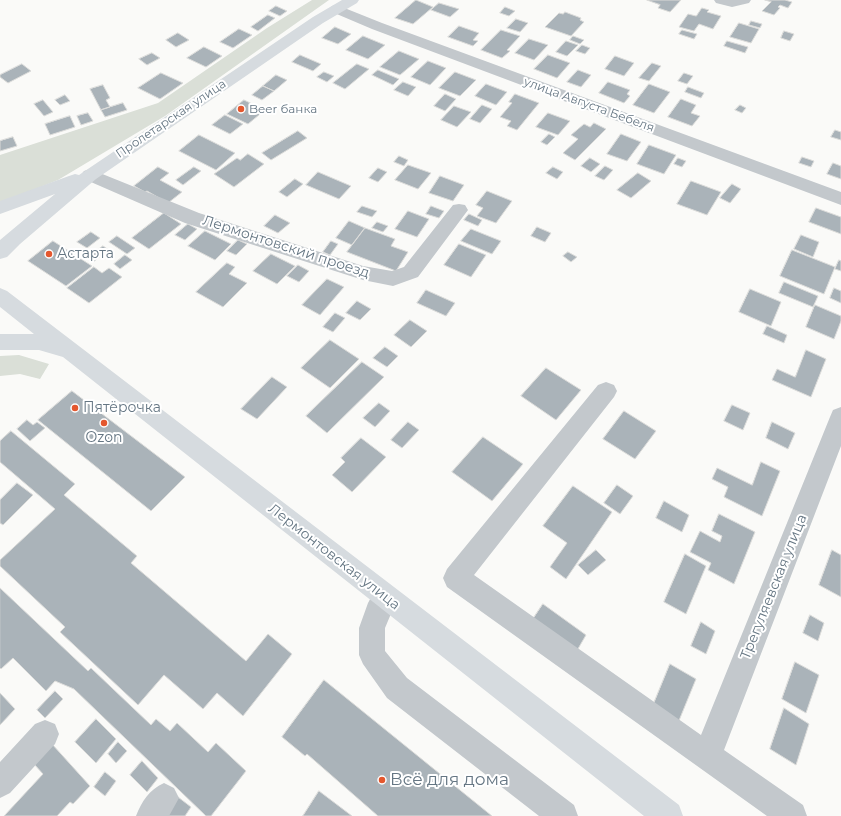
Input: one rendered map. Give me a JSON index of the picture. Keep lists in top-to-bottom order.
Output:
{
  "streets": {
    "main road": ["Пролетарская улица", "Лермонтовская улица"],
    "street": ["улица Августа Бебеля", "Лермонтовский проезд", "Трегуляевская улица"]
  },
  "crossings": [
    ["улица Августа Бебеля", "Пролетарская улица"],
    ["Пролетарская улица", "Лермонтовский проезд"]
  ],
  "places": [
    "Beer банка",
    "Астарта",
    "Пятёрочка",
    "Ozon",
    "Всё для дома"
  ]
}
